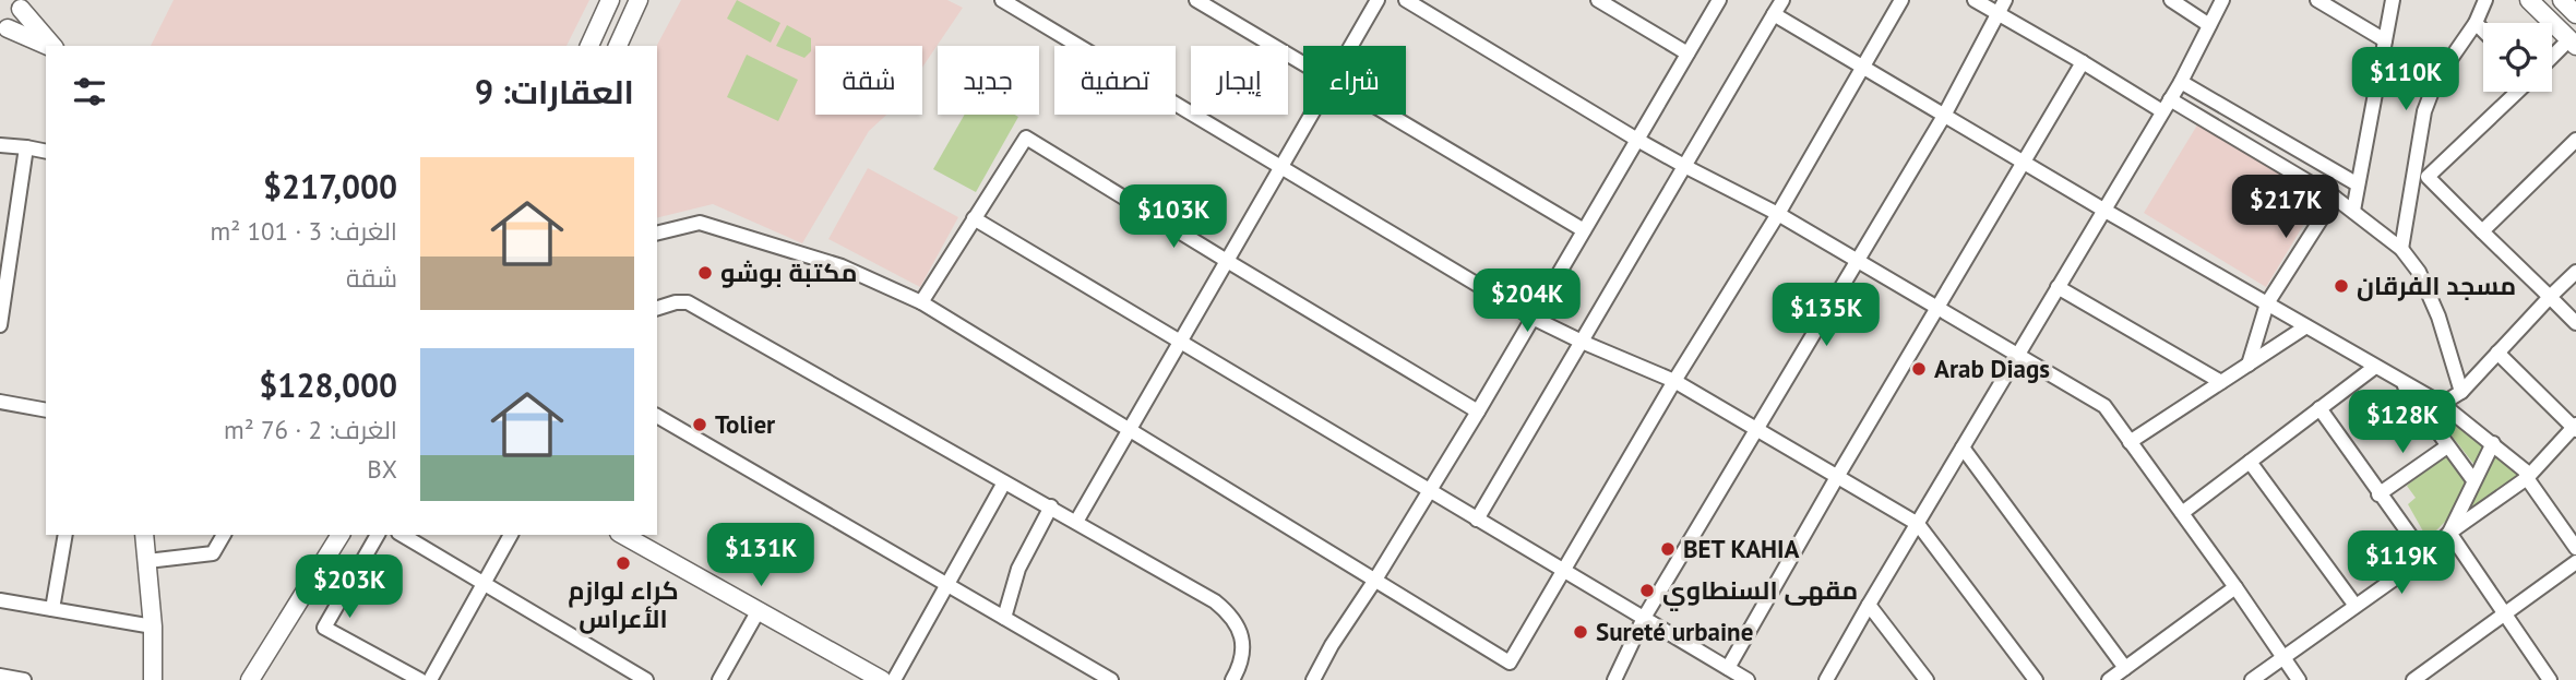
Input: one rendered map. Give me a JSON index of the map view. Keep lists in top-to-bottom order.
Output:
{
  "places": [
    "مكتبة بوشو",
    "مسجد الفرقان",
    "Arab Diags",
    "Tolier",
    "BET KAHIA",
    "كراء لوازم الأعراس",
    "مقهى السنطاوي",
    "Sureté urbaine"
  ],
  "page": {
    "chip": [
      "شراء",
      "إيجار",
      "تصفية",
      "جديد",
      "شقة"
    ],
    "heading": "العقارات: 9",
    "price": [
      "$110K",
      "$217K",
      "$103K",
      "$204K",
      "$135K",
      "$128K",
      "$131K",
      "$119K",
      "$203K"
    ],
    "list": [
      {
        "name": "$217,000",
        "note": "الغرف: 3 · 101 m² · شقة"
      },
      {
        "name": "$128,000",
        "note": "الغرف: 2 · 76 m² · BX"
      }
    ]
  }
}
